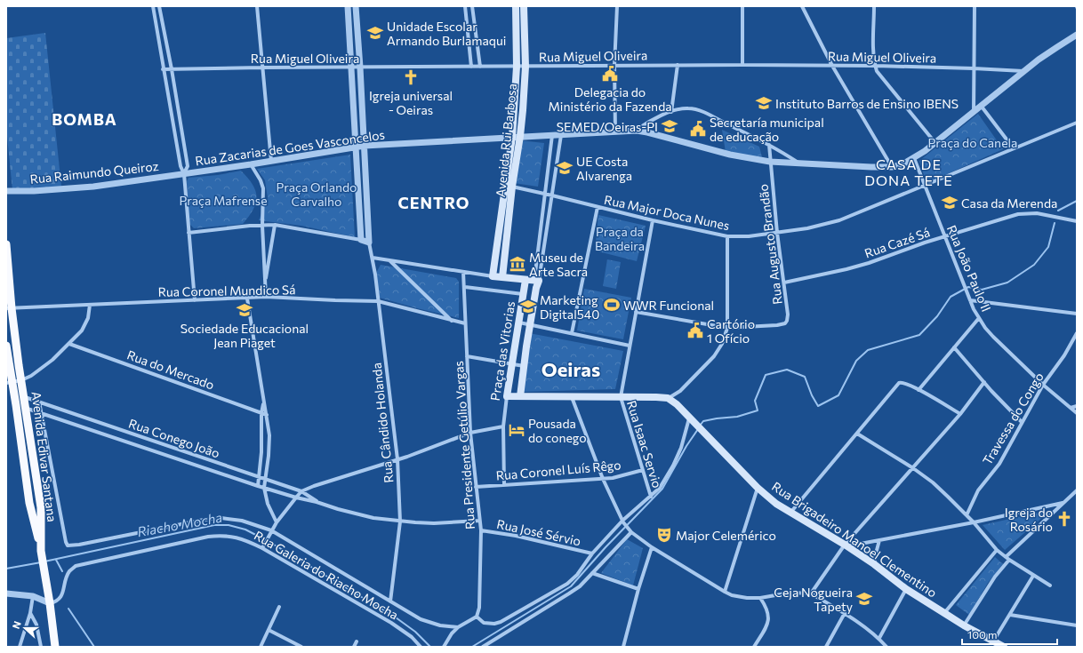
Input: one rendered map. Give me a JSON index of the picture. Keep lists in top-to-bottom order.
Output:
{
  "streets": {
    "highway": ["Avenida Edivar Santana"],
    "main road": ["Avenida Rui Barbosa", "Praça das Vitorias", "Rua Brigadeiro Manoel Clementino"],
    "street": [
      "Rua Miguel Oliveira",
      "Rua Zacarias de Goes Vasconcelos",
      "Rua Raimundo Queiroz",
      "Rua Major Doca Nunes",
      "Rua Cazé Sá",
      "Rua Augusto Brandão",
      "Rua João Paulo II",
      "Rua Coronel Mundico Sá",
      "Rua do Mercado",
      "Travessa do Congo",
      "Rua Cândido Holanda",
      "Rua Conego João",
      "Rua Isaac Servio",
      "Rua Presidente Getúlio Vargas",
      "Rua Coronel Luís Rêgo",
      "Rua José Sérvio",
      "Rua Galeria do Riacho Mocha"
    ]
  },
  "crossings": [
    ["Rua Miguel Oliveira", "Avenida Rui Barbosa"],
    ["Rua Miguel Oliveira", "Rua Zacarias de Goes Vasconcelos"],
    ["Avenida Rui Barbosa", "Rua Zacarias de Goes Vasconcelos"],
    ["Avenida Rui Barbosa", "Rua Major Doca Nunes"],
    ["Rua Zacarias de Goes Vasconcelos", "Rua Raimundo Queiroz"],
    ["Rua Zacarias de Goes Vasconcelos", "Rua Augusto Brandão"],
    ["Rua Zacarias de Goes Vasconcelos", "Rua João Paulo II"],
    ["Rua Major Doca Nunes", "Rua Augusto Brandão"],
    ["Rua Major Doca Nunes", "Rua João Paulo II"],
    ["Rua Cazé Sá", "Rua Augusto Brandão"],
    ["Rua Cazé Sá", "Rua João Paulo II"],
    ["Rua João Paulo II", "Travessa do Congo"],
    ["Rua Coronel Mundico Sá", "Rua Cândido Holanda"],
    ["Rua Coronel Mundico Sá", "Rua Presidente Getúlio Vargas"],
    ["Rua Coronel Mundico Sá", "Avenida Edivar Santana"],
    ["Praça das Vitorias", "Rua Coronel Luís Rêgo"],
    ["Rua Cândido Holanda", "Rua Conego João"],
    ["Rua Cândido Holanda", "Rua Galeria do Riacho Mocha"],
    ["Rua Conego João", "Rua Presidente Getúlio Vargas"],
    ["Rua Conego João", "Avenida Edivar Santana"],
    ["Rua Conego João", "Rua Galeria do Riacho Mocha"],
    ["Rua Isaac Servio", "Rua Coronel Luís Rêgo"],
    ["Rua Presidente Getúlio Vargas", "Rua Coronel Luís Rêgo"],
    ["Rua Presidente Getúlio Vargas", "Rua José Sérvio"]
  ],
  "districts": [
    "BOMBA",
    "CASA DE DONA TETE",
    "CENTRO",
    "Oeiras"
  ],
  "water": ["Riacho Mocha"],
  "parks": [
    "Praça do Canela",
    "Praça Orlando Carvalho",
    "Praça Mafrense",
    "Praça da Bandeira"
  ],
  "places": {
    "school or university": [
      "Unidade Escolar Armando Burlamaqui",
      "Instituto Barros de Ensino IBENS",
      "SEMED/Oeiras-PI",
      "UE Costa Alvarenga",
      "Casa da Merenda",
      "Marketing Digital540",
      "Sociedade Educacional Jean Piaget",
      "Ceja Nogueira Tapety"
    ],
    "public building": ["Delegacia do Ministério da Fazenda", "Secretaría municipal de educação", "Cartório 1 Ofício"],
    "church": ["Igreja universal - Oeiras", "Igreja do Rosário"],
    "museum": ["Museu de Arte Sacra"],
    "sports": ["WWR Funcional"],
    "hotel": ["Pousada do conego"],
    "theatre": ["Major Celemérico"]
  },
  "scale_bar": "100 m",
  "north": "left"
}
